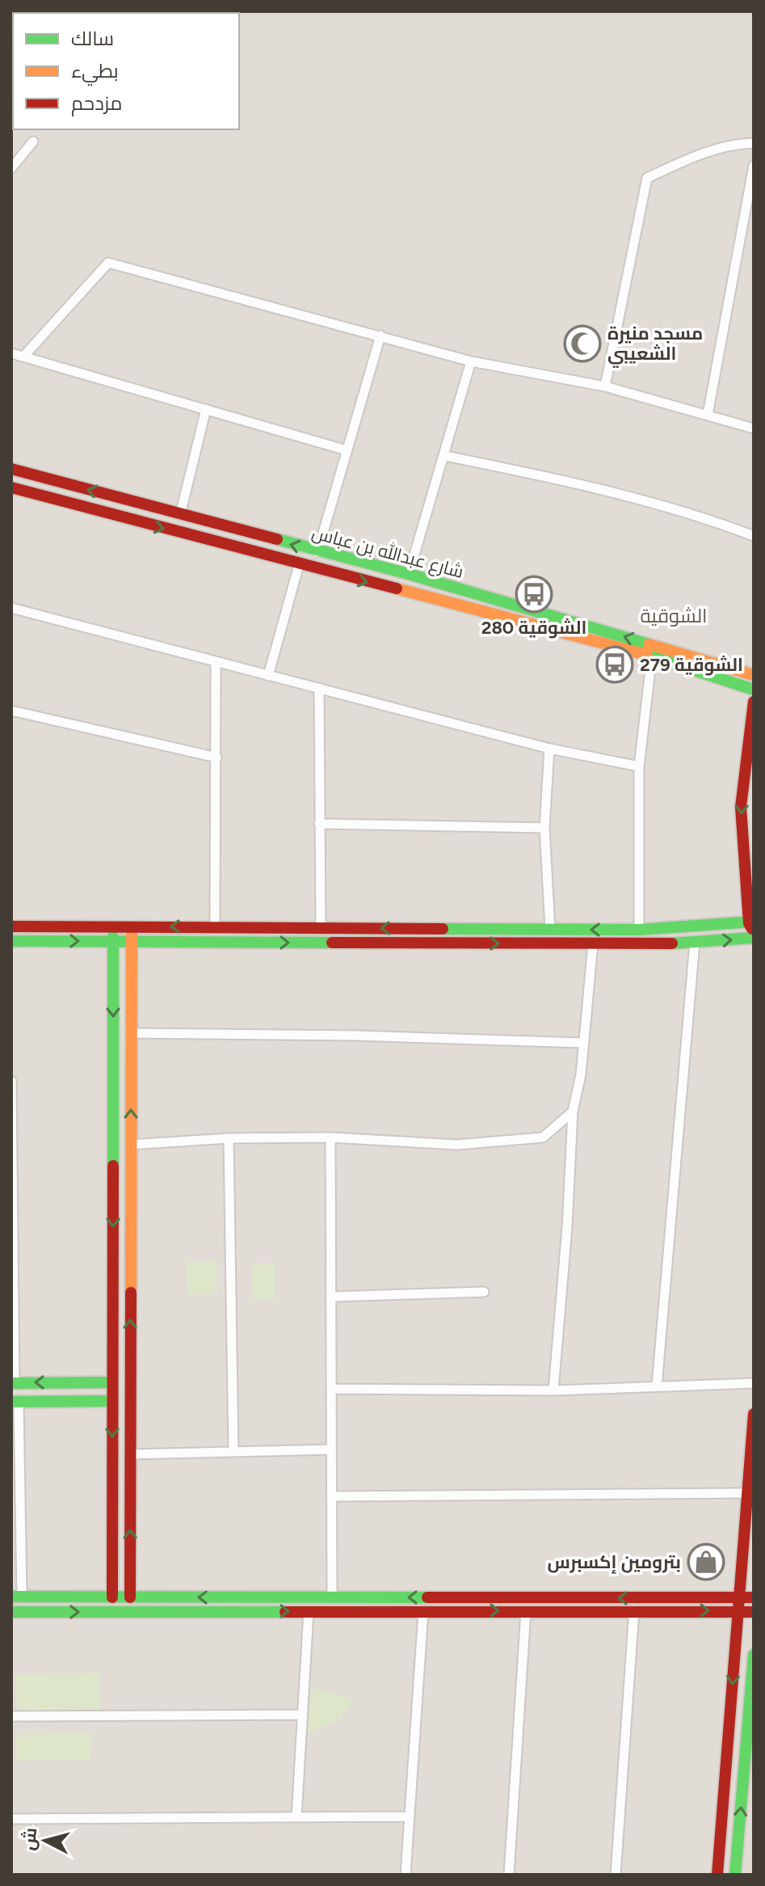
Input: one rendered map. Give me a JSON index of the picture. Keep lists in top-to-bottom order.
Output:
{
  "streets": {
    "street": ["شارع عبدالله بن عباس"]
  },
  "districts": ["الشوقية"],
  "places": {
    "mosque": ["مسجد منيرة الشعيبي"],
    "bus stop": ["الشوقية 280", "الشوقية 279"],
    "shop": ["بترومين إكسبرس"]
  },
  "legend": ["سالك", "بطيء", "مزدحم"],
  "north": "left"
}
